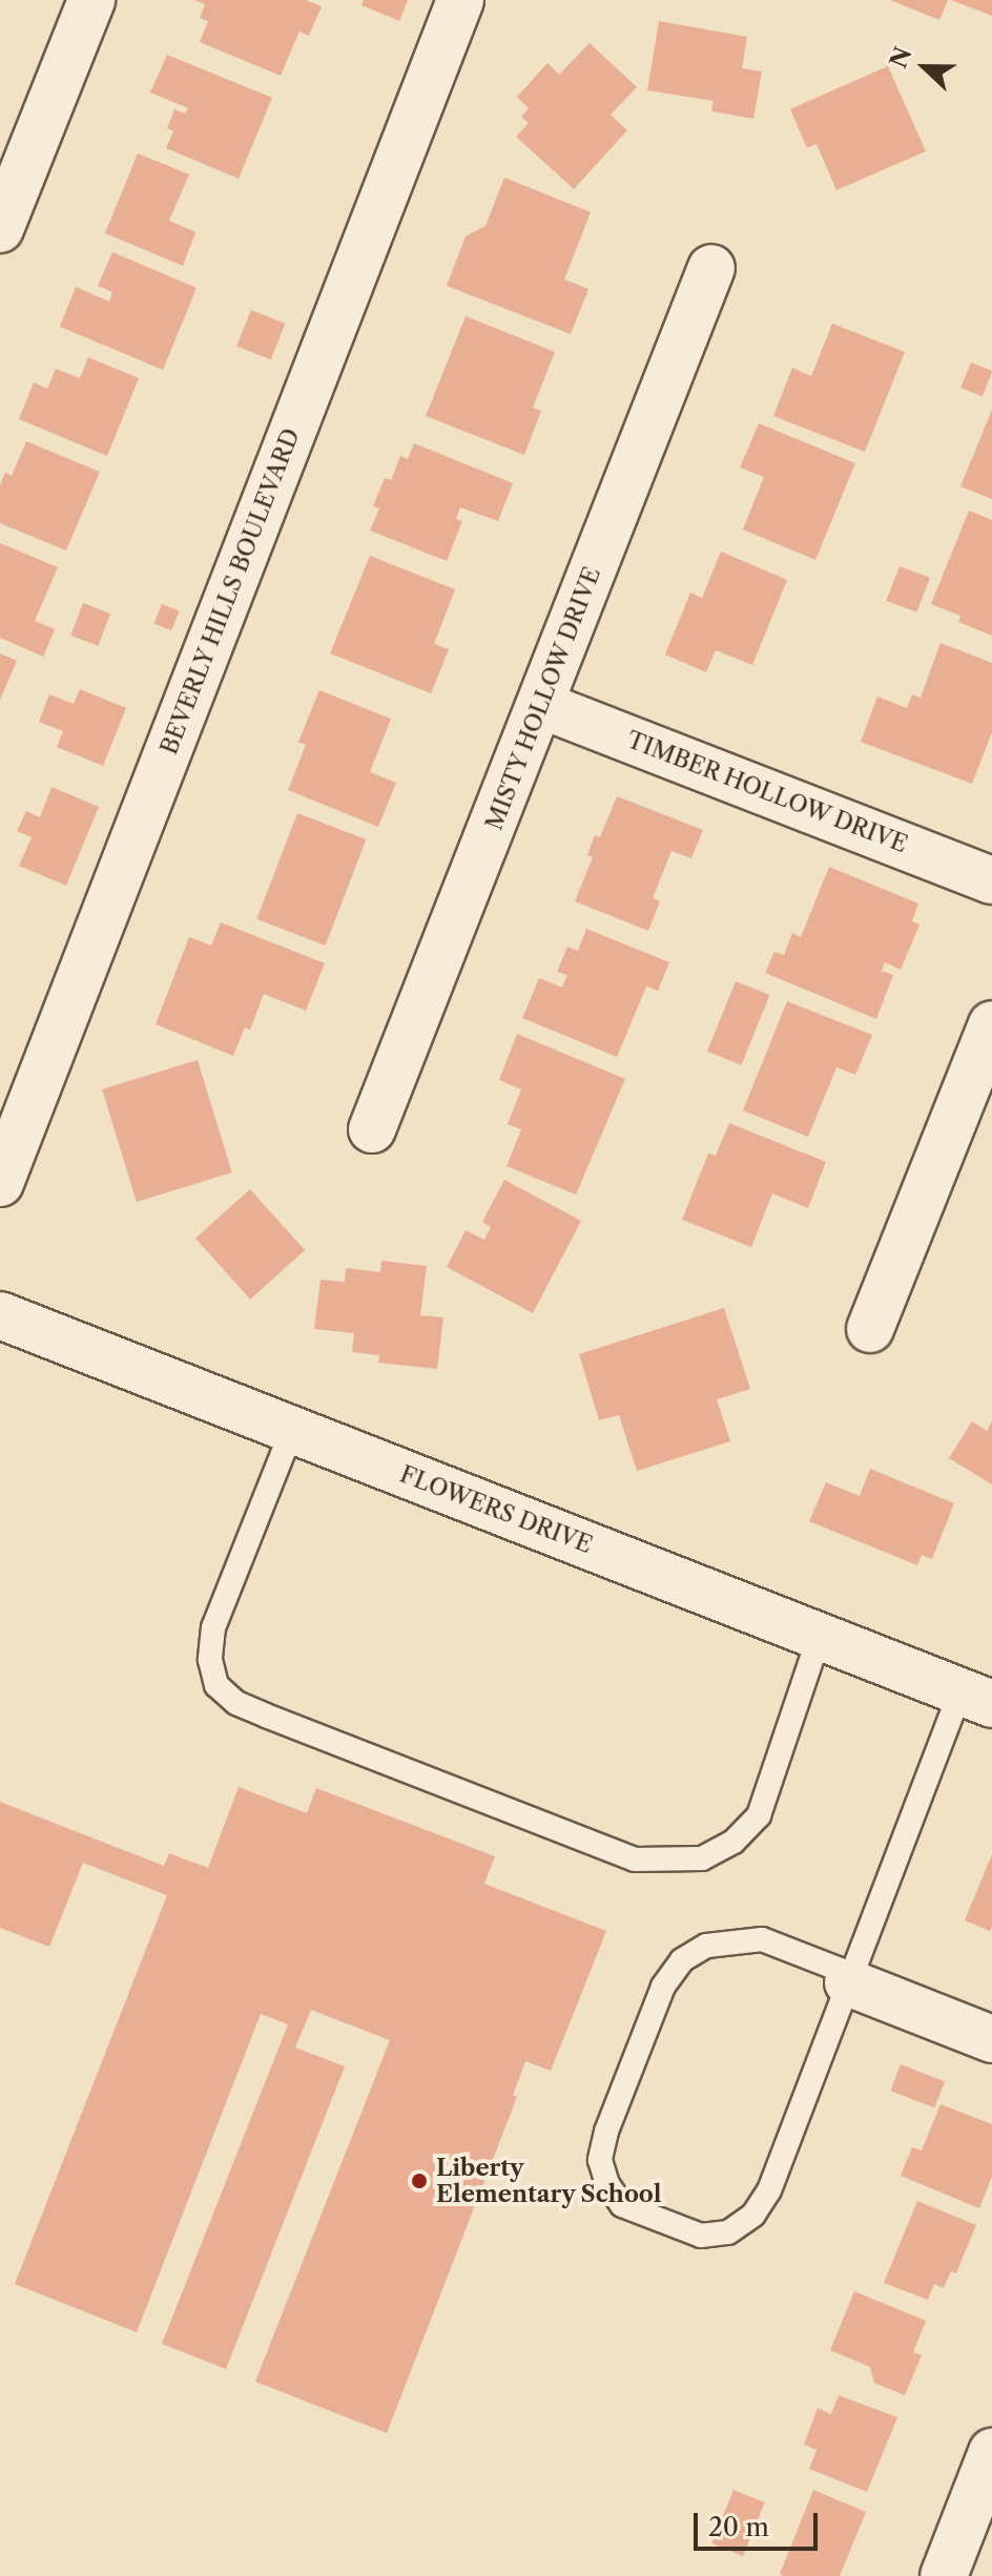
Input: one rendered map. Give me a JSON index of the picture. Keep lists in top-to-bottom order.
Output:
{
  "streets": {
    "street": [
      "BEVERLY HILLS BOULEVARD",
      "MISTY HOLLOW DRIVE",
      "TIMBER HOLLOW DRIVE",
      "FLOWERS DRIVE"
    ]
  },
  "crossings": [
    ["MISTY HOLLOW DRIVE", "TIMBER HOLLOW DRIVE"]
  ],
  "places": ["Liberty Elementary School"],
  "scale_bar": "20 m",
  "north": "left"
}
